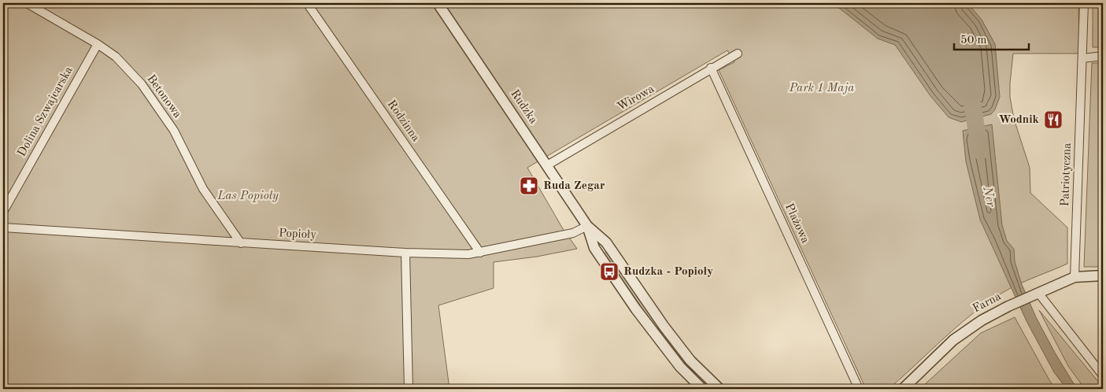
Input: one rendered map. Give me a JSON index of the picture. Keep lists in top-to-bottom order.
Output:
{
  "streets": {
    "street": [
      "Betonowa",
      "Wirowa",
      "Rudzka",
      "Dolina Szwajcarska",
      "Rodzinna",
      "Patriotyczna",
      "Plażowa",
      "Popioły",
      "Farna"
    ]
  },
  "crossings": [
    ["Betonowa", "Dolina Szwajcarska"],
    ["Betonowa", "Popioły"],
    ["Wirowa", "Rudzka"],
    ["Wirowa", "Plażowa"],
    ["Rudzka", "Popioły"],
    ["Rodzinna", "Popioły"],
    ["Patriotyczna", "Farna"]
  ],
  "water": ["Ner"],
  "parks": ["Park 1 Maja", "Las Popioły"],
  "places": {
    "restaurant": ["Wodnik"],
    "pharmacy": ["Ruda Zegar"],
    "bus stop": ["Rudzka - Popioły"]
  },
  "scale_bar": "50 m"
}
